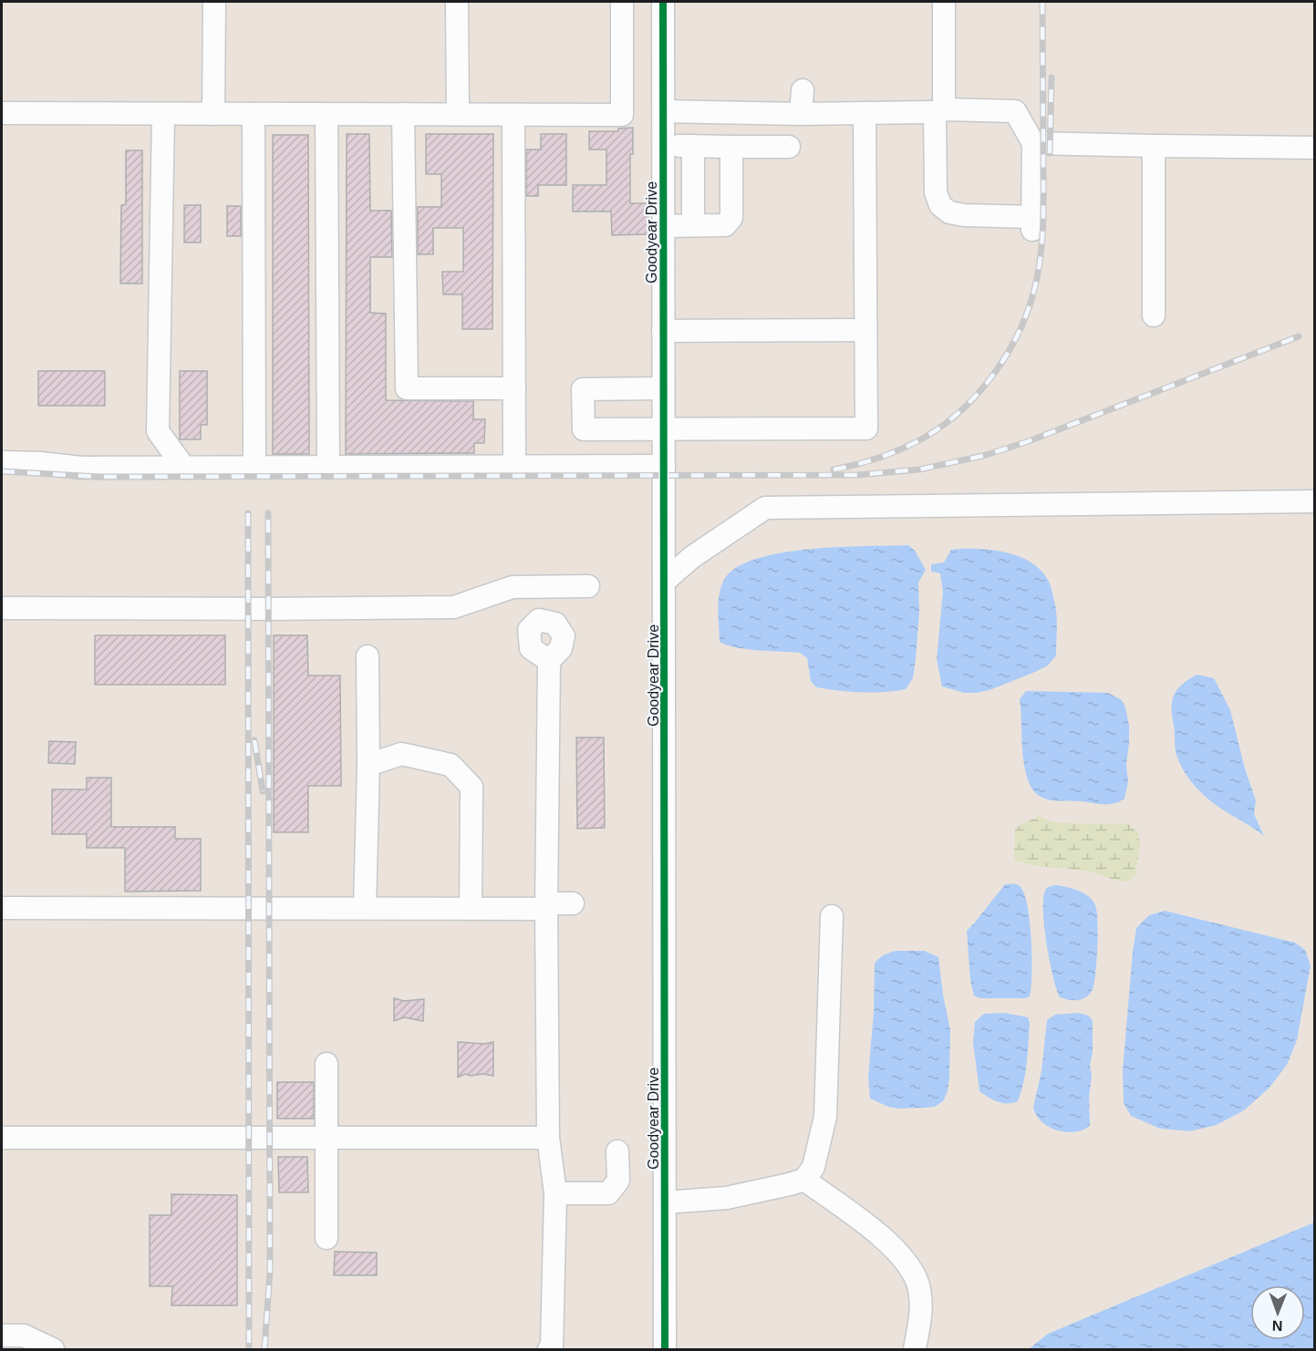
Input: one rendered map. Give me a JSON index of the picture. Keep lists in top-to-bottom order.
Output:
{
  "streets": {
    "street": ["Goodyear Drive"]
  },
  "north": "bottom"
}
